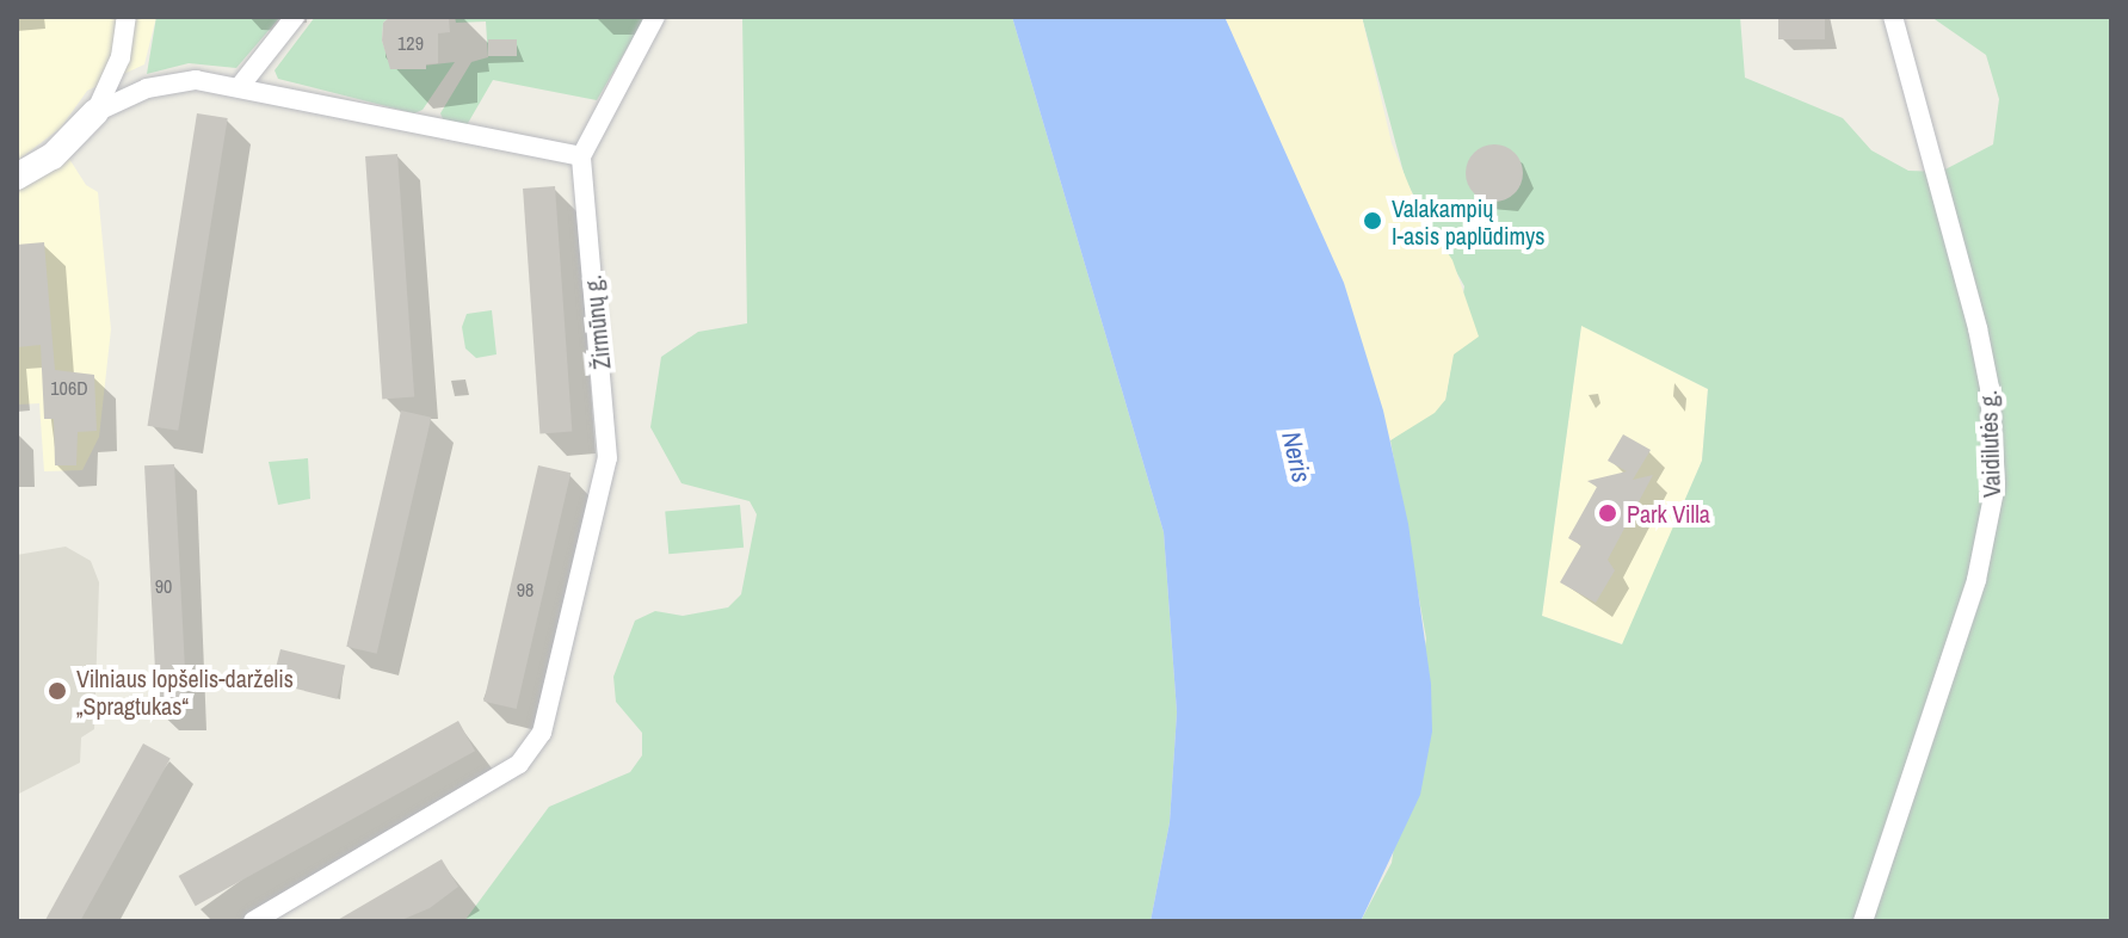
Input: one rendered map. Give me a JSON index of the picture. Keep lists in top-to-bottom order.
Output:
{
  "streets": {
    "street": ["Žirmūnų g.", "Vaidilutės g."]
  },
  "water": ["Neris"],
  "places": ["Valakampių I-asis paplūdimys", "Park Villa", "Vilniaus lopšelis-darželis „Spragtukas“"],
  "house_numbers": [
    "129",
    "106D",
    "90",
    "98"
  ]
}
